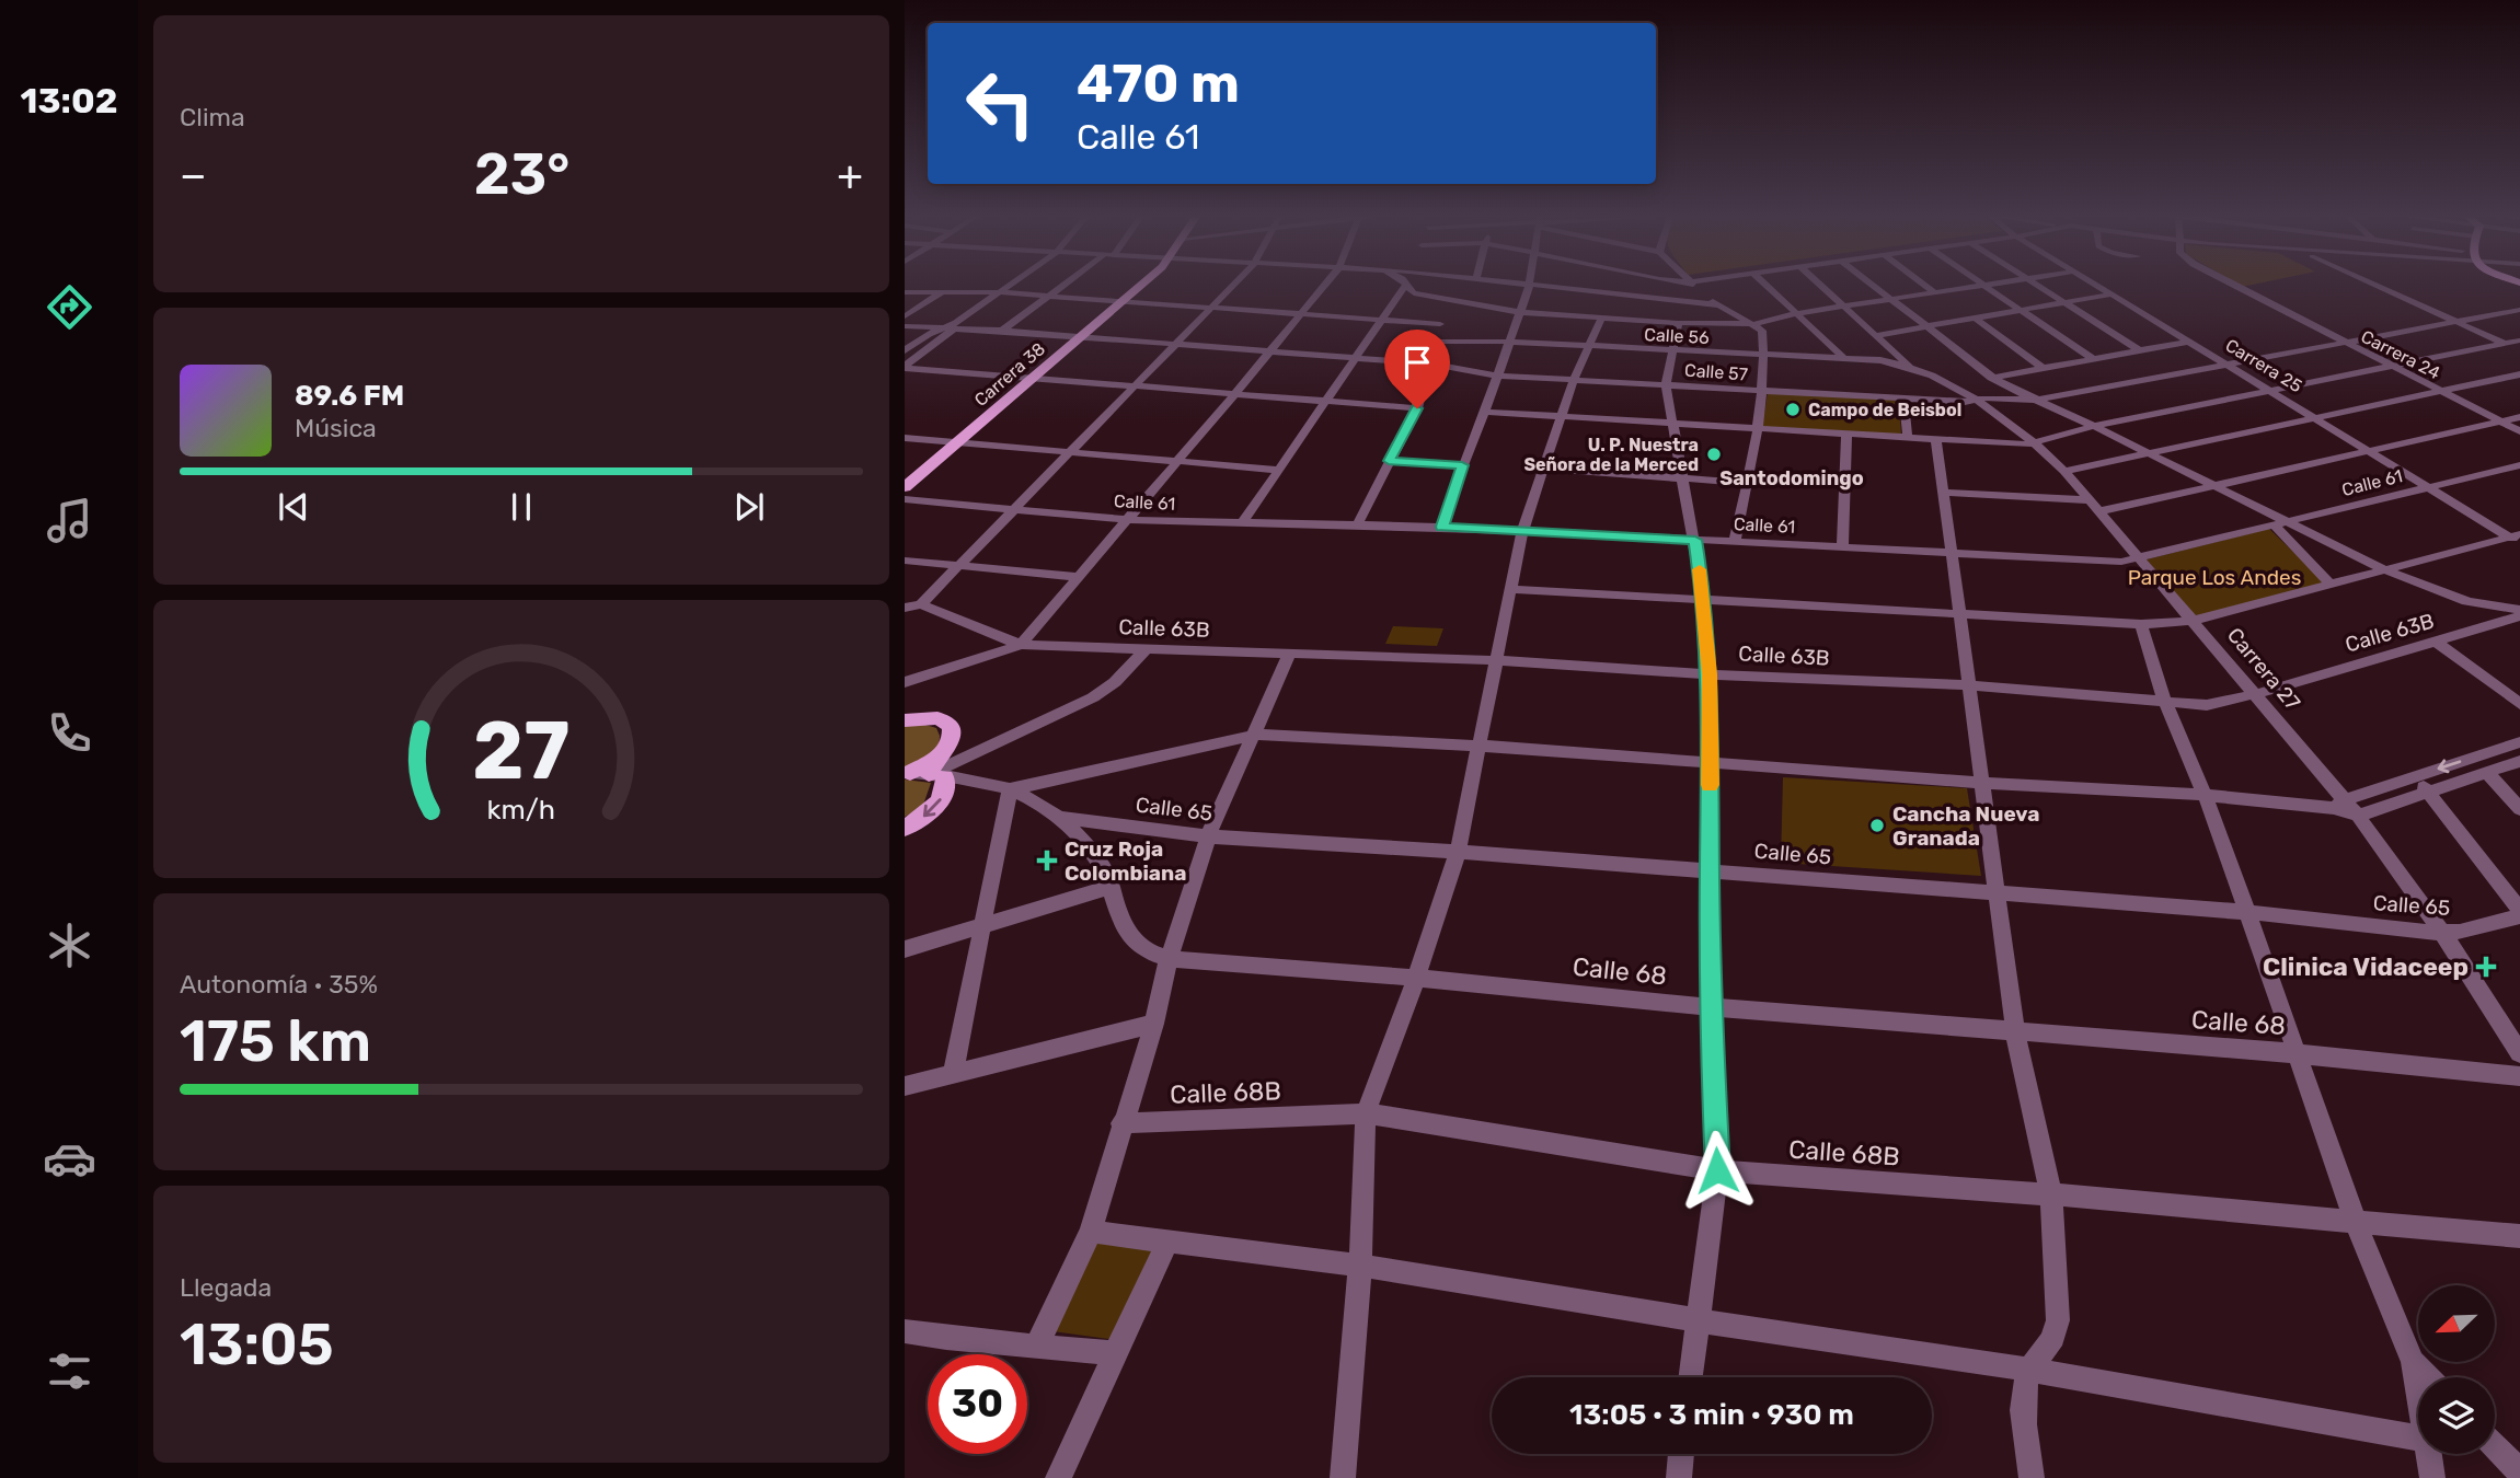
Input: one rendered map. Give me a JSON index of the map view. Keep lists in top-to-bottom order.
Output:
{
  "streets": {
    "main road": ["Carrera 38"],
    "street": [
      "Calle 56",
      "Carrera 24",
      "Carrera 25",
      "Calle 57",
      "Calle 61",
      "Calle 63B",
      "Carrera 27",
      "Calle 65",
      "Calle 68",
      "Calle 68B"
    ]
  },
  "crossings": [
    ["Calle 56", "Carrera 27"],
    ["Carrera 24", "Calle 57"],
    ["Carrera 25", "Calle 57"],
    ["Carrera 25", "Calle 61"],
    ["Calle 57", "Carrera 38"],
    ["Calle 57", "Carrera 27"],
    ["Calle 61", "Carrera 27"],
    ["Calle 63B", "Carrera 27"],
    ["Calle 65", "Calle 68"]
  ],
  "districts": ["Santodomingo"],
  "parks": ["Parque Los Andes"],
  "places": {
    "other": ["Campo de Beisbol", "U. P. Nuestra Señora de la Merced", "Cancha Nueva Granada"],
    "health": ["Cruz Roja Colombiana", "Clinica Vidaceep"]
  },
  "north": "bottom left",
  "page": {
    "tabs": "13:02",
    "tile": [
      "Clima",
      ["Autonomía · 35%", "175 km"],
      ["Llegada", "13:05"]
    ],
    "turn": ["470 m", "Calle 61"],
    "heat": ["−", "23°", "+"],
    "song": ["89.6 FM", "Música"],
    "limit": "30",
    "trip": "13:05 · 3 min · 930 m",
    "gauge": ["27", "km/h"]
  }
}
